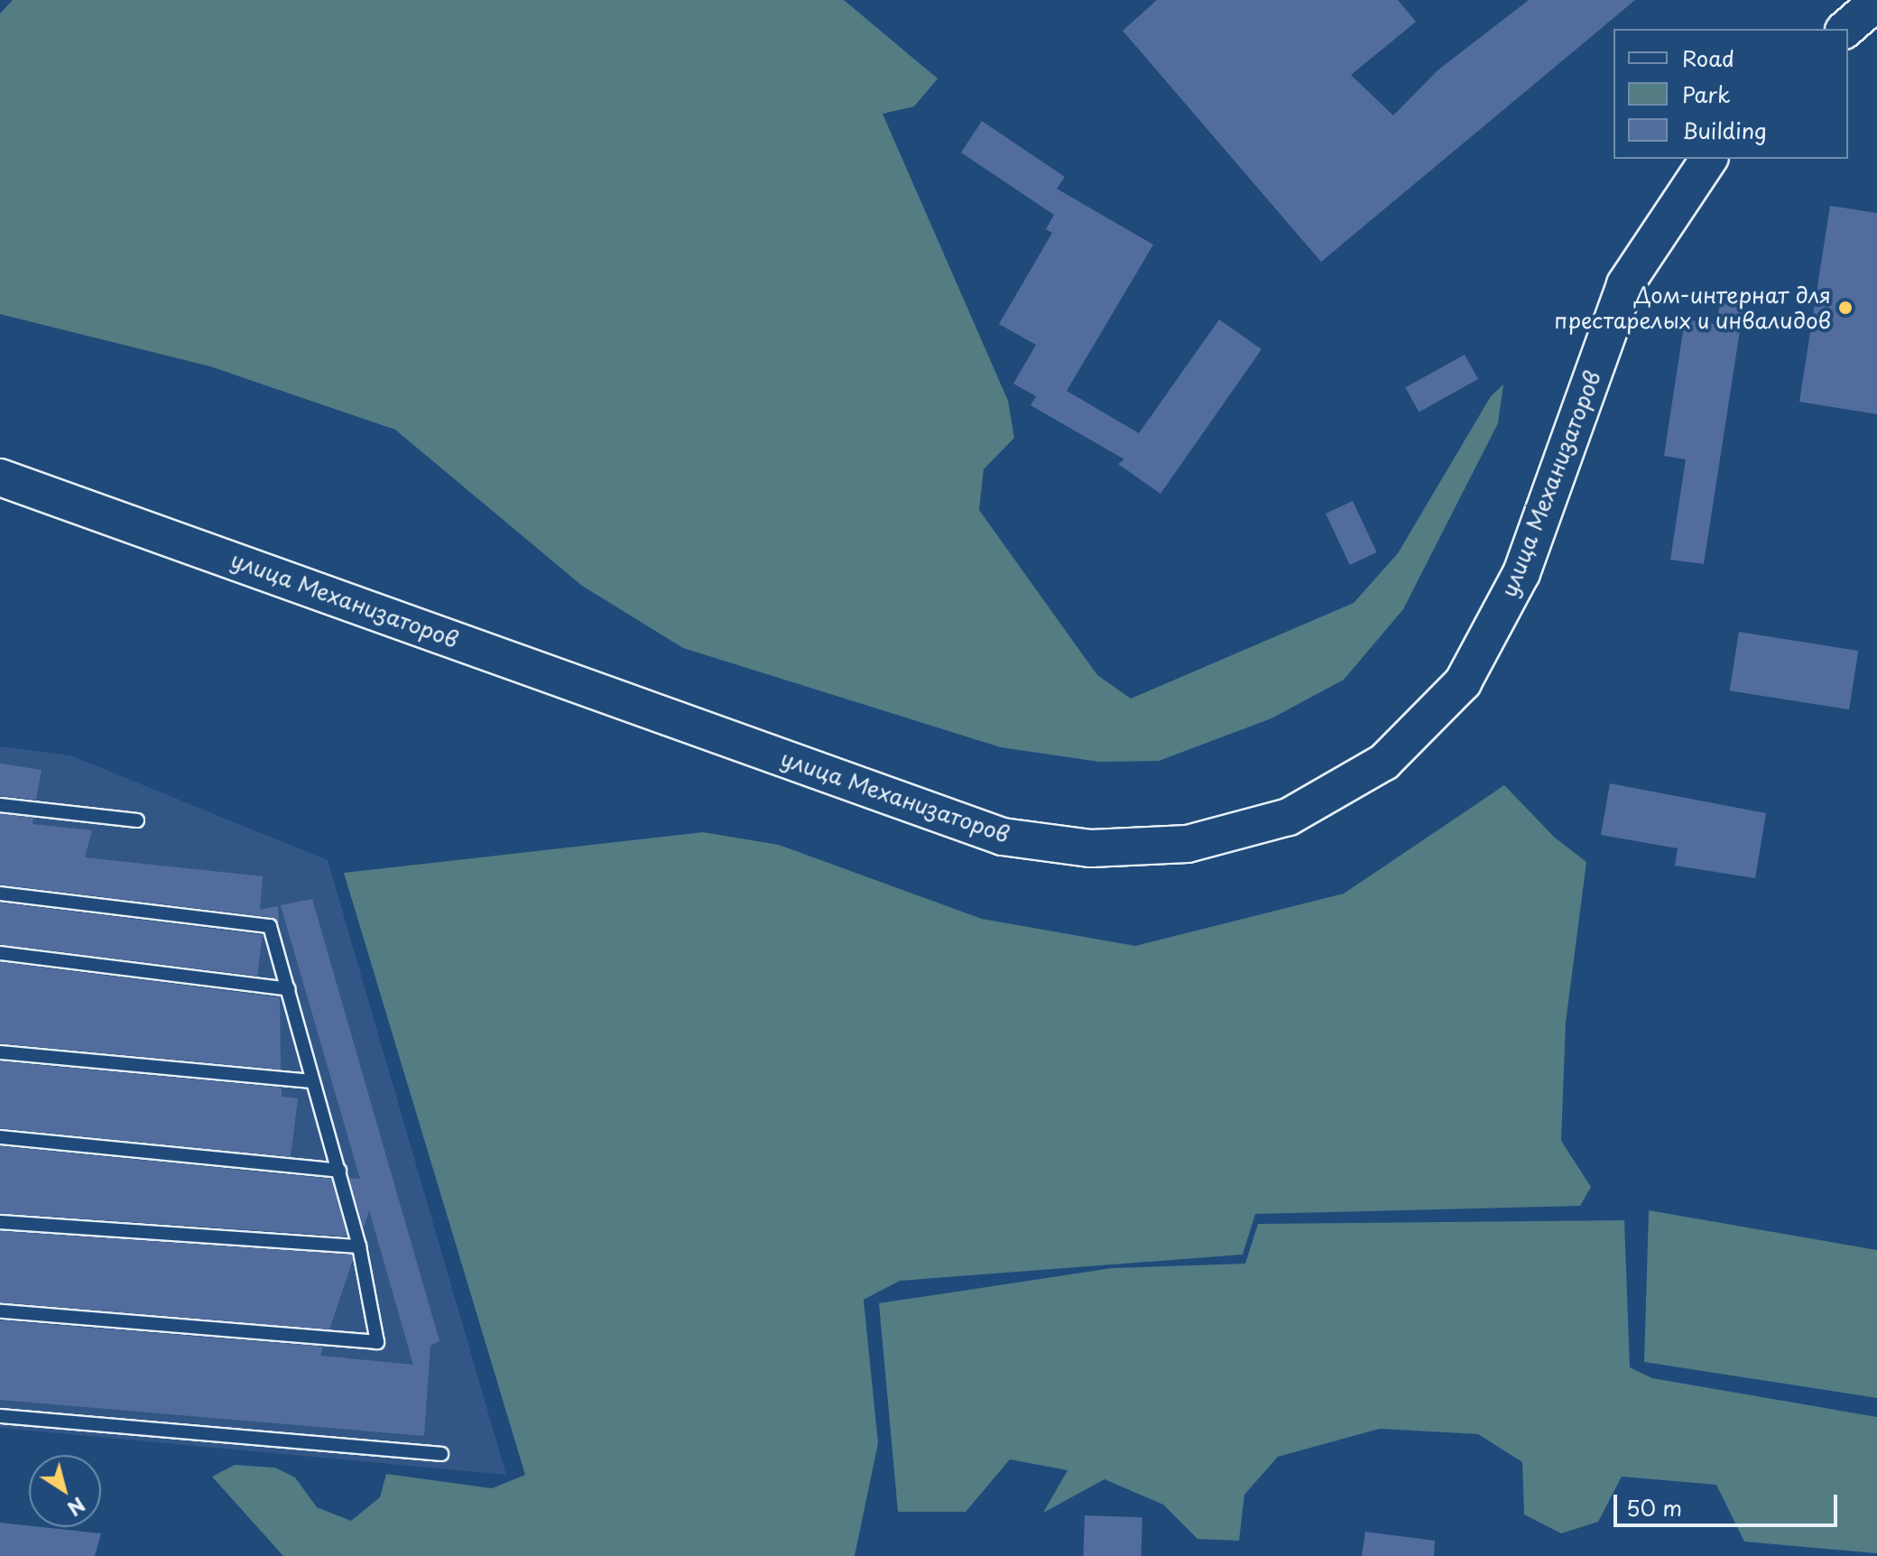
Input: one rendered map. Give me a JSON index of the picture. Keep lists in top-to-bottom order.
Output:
{
  "streets": {
    "main road": ["улица Механизаторов"]
  },
  "places": ["Дом-интернат для престарелых и инвалидов"],
  "legend": ["Road", "Park", "Building"],
  "scale_bar": "50 m",
  "north": "bottom right"
}
